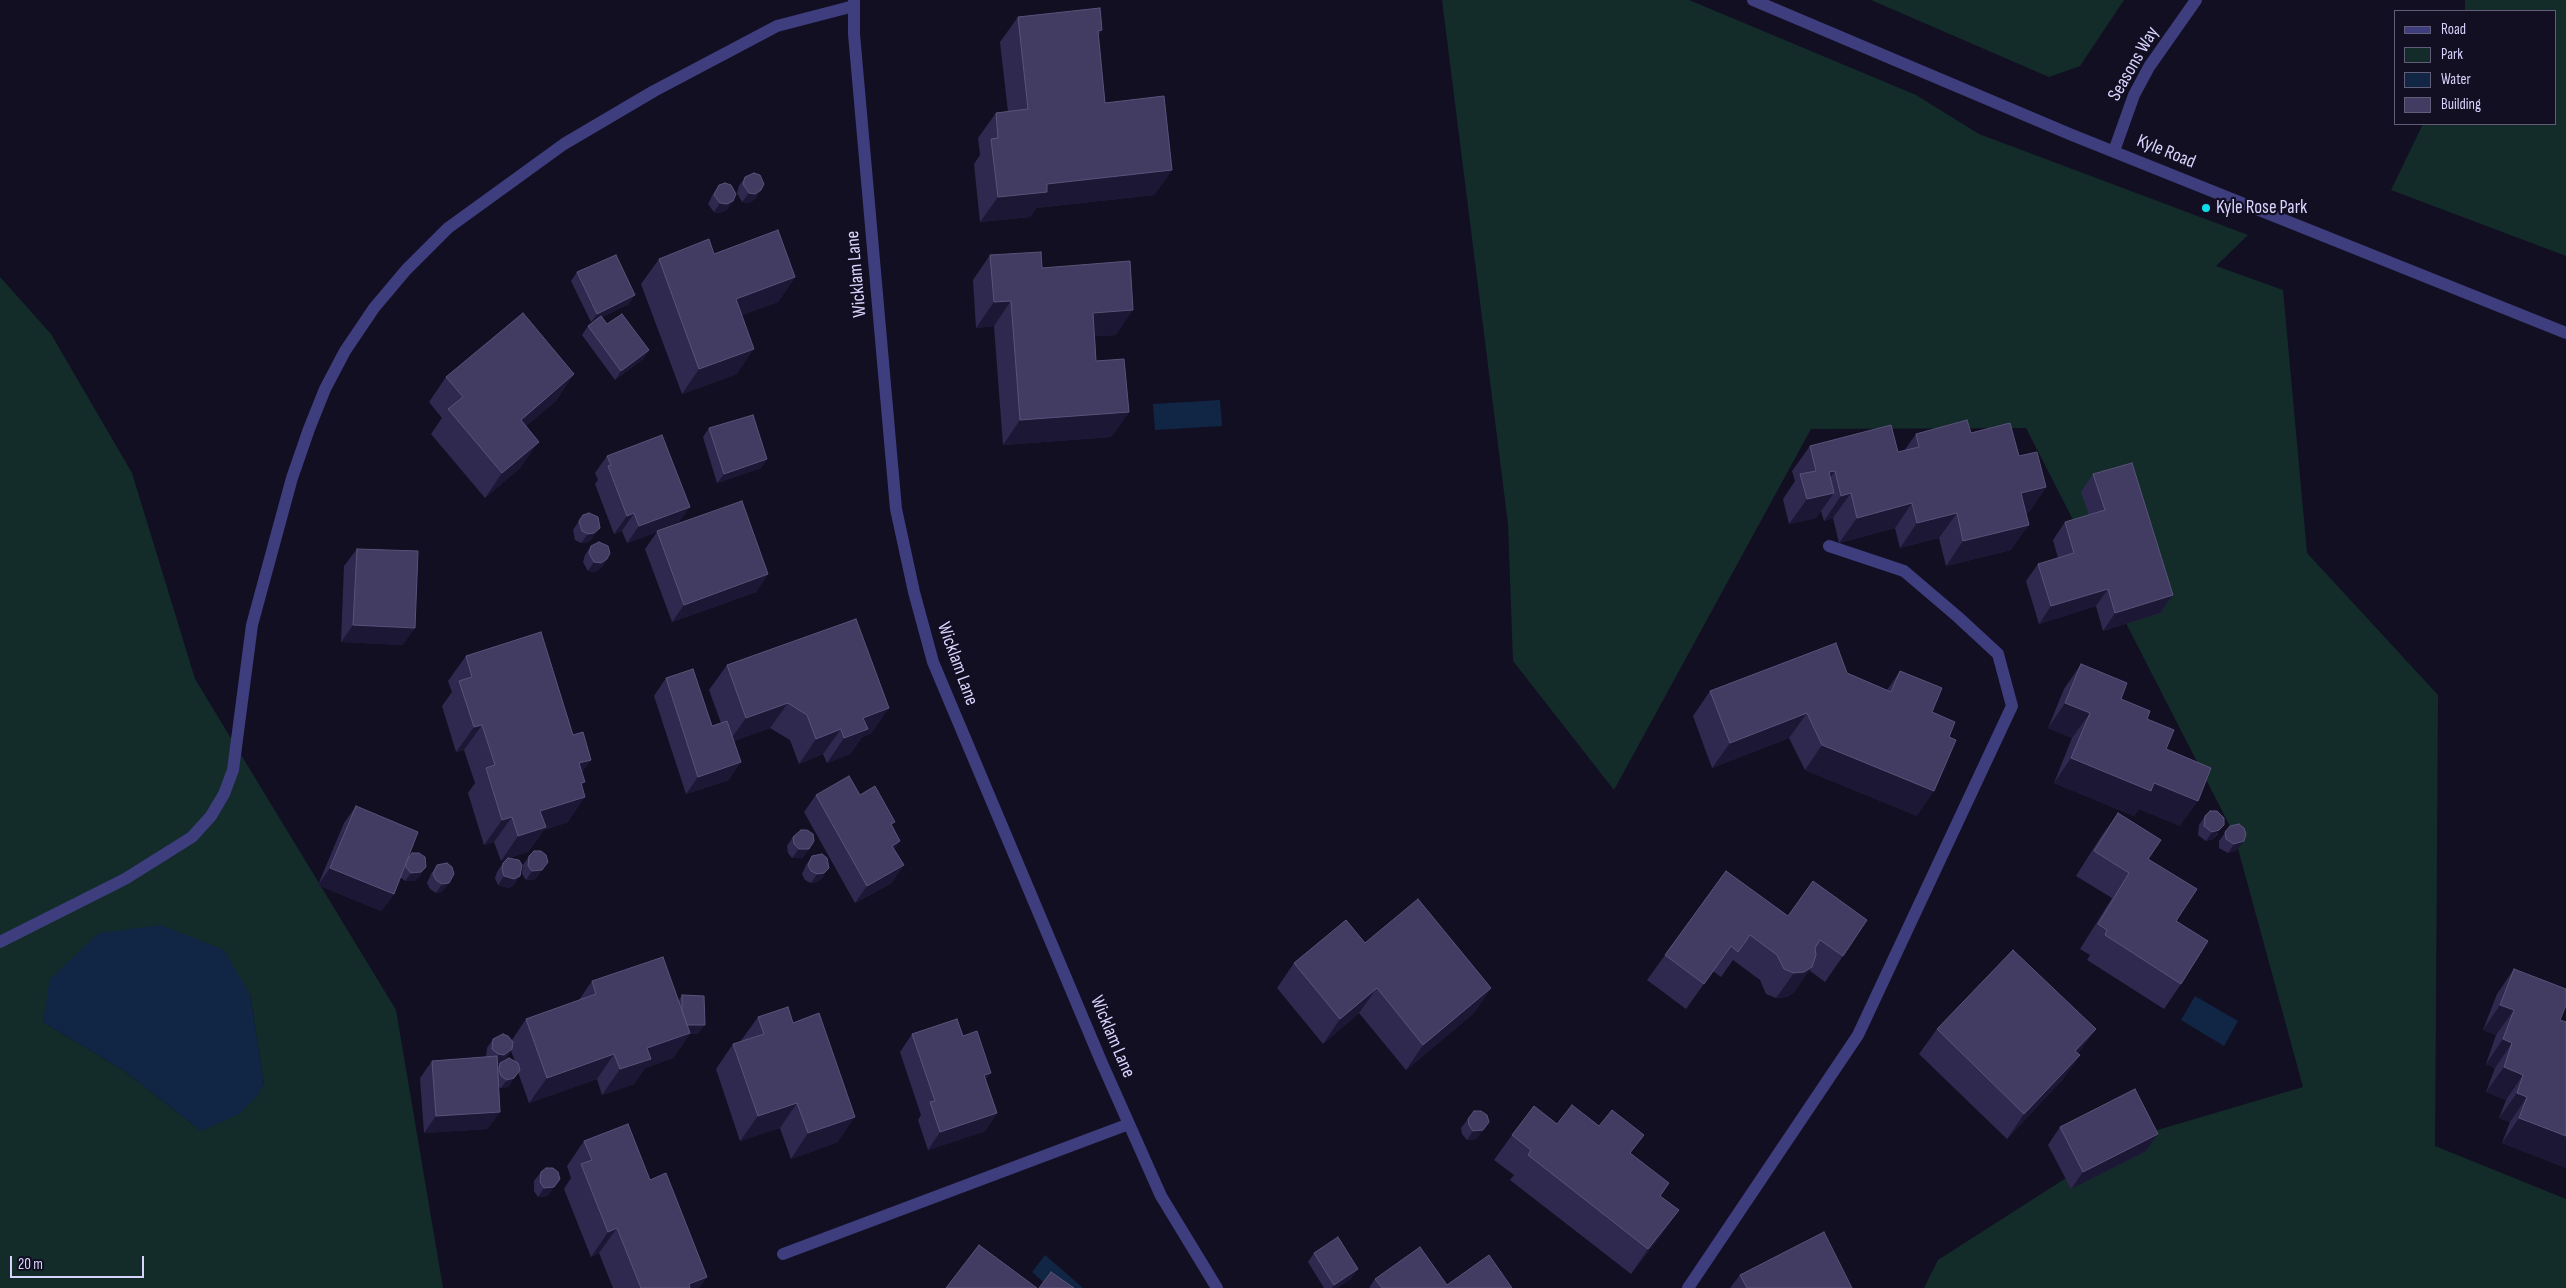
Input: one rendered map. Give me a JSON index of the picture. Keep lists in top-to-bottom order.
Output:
{
  "streets": {
    "street": ["Seasons Way", "Kyle Road", "Wicklam Lane"]
  },
  "crossings": [
    ["Seasons Way", "Kyle Road"]
  ],
  "places": ["Kyle Rose Park"],
  "legend": [
    "Road",
    "Park",
    "Water",
    "Building"
  ],
  "scale_bar": "20 m"
}
